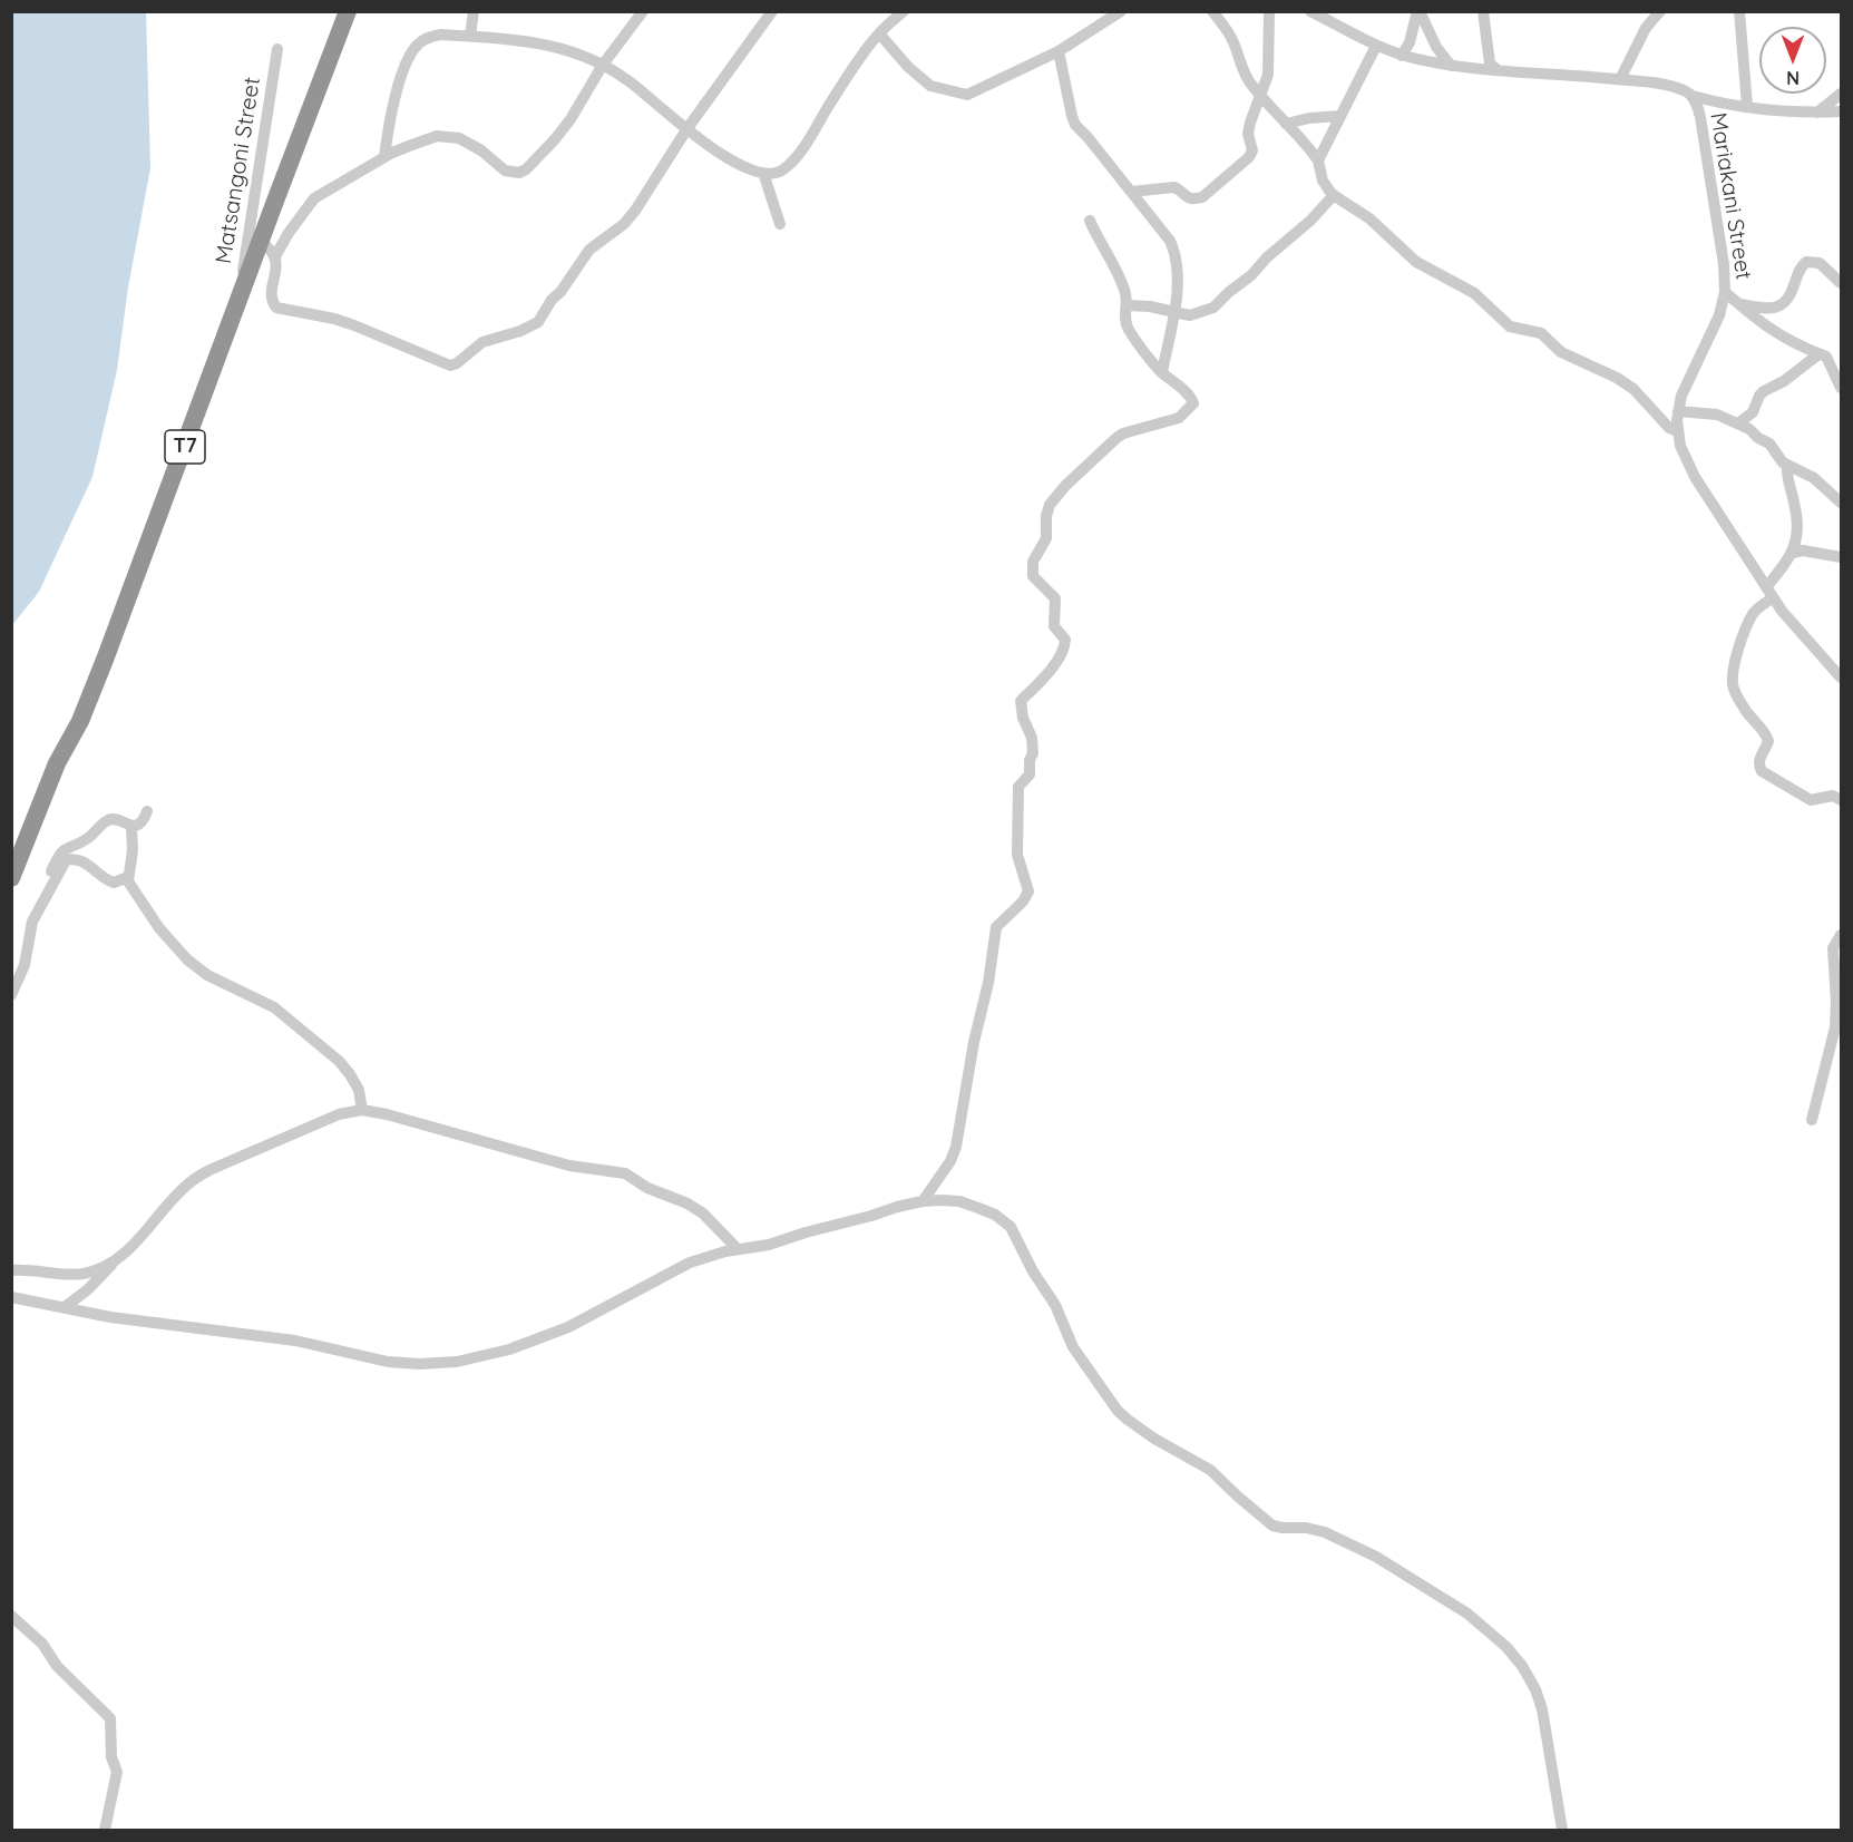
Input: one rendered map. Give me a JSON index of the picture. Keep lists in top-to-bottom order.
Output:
{
  "streets": {
    "highway": ["T7"],
    "street": ["Matsangoni Street", "Mariakani Street"]
  },
  "crossings": [
    ["Matsangoni Street", "T7"]
  ],
  "north": "bottom"
}
